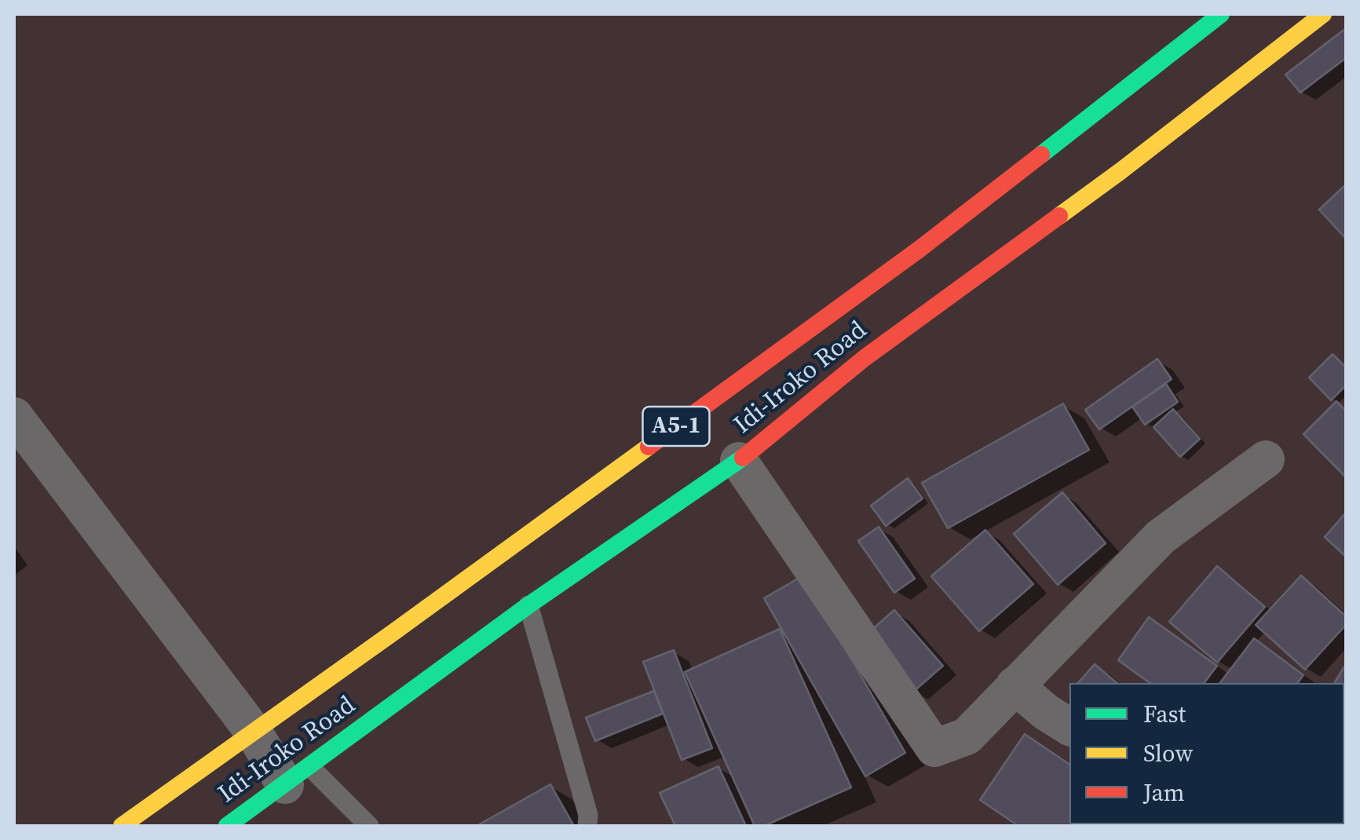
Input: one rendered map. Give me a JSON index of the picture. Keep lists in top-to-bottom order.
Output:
{
  "streets": {
    "highway": ["Idi-Iroko Road", "A5-1"]
  },
  "legend": ["Fast", "Slow", "Jam"]
}
